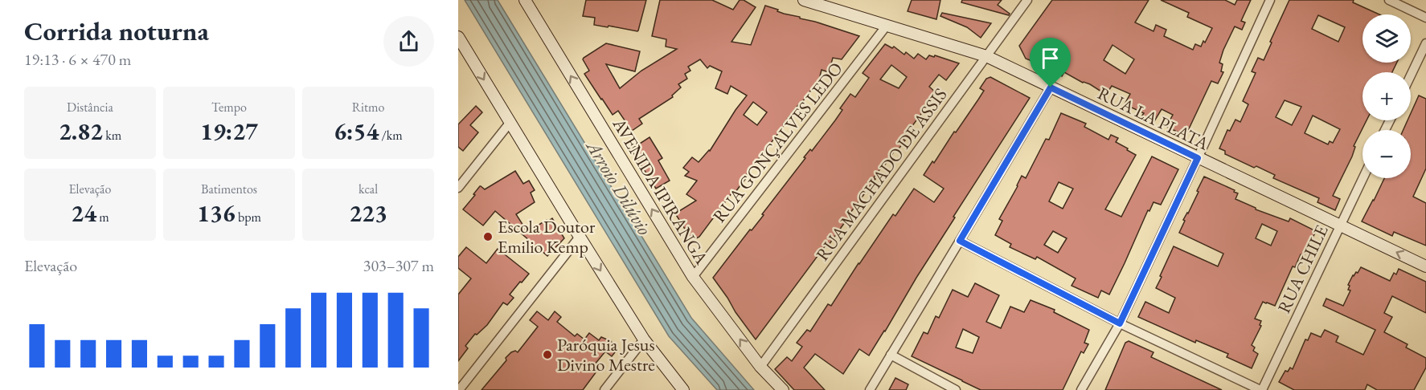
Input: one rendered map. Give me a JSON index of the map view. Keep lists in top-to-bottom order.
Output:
{
  "streets": {
    "main road": ["RUA LA PLATA", "AVENIDA IPIRANGA"],
    "street": ["RUA GONÇALVES LEDO", "RUA MACHADO DE ASSIS", "RUA CHILE"]
  },
  "crossings": [
    ["RUA LA PLATA", "RUA GONÇALVES LEDO"],
    ["RUA LA PLATA", "RUA MACHADO DE ASSIS"],
    ["RUA LA PLATA", "RUA CHILE"],
    ["RUA GONÇALVES LEDO", "AVENIDA IPIRANGA"],
    ["RUA MACHADO DE ASSIS", "AVENIDA IPIRANGA"]
  ],
  "water": ["Arroio Dilúvio"],
  "places": ["Escola Doutor Emilio Kemp", "Paróquia Jesus Divino Mestre"],
  "page": {
    "heading": ["Corrida noturna", "19:13 · 6 × 470 m"],
    "map_buttons": ["+", "−"],
    "stats": [
      ["Distância", "2.82 km"],
      ["Tempo", "19:27"],
      ["Ritmo", "6:54 /km"],
      ["Elevação", "24 m"],
      ["Batimentos", "136 bpm"],
      ["kcal", "223"]
    ],
    "chart": ["Elevação", "303–307 m"]
  }
}
